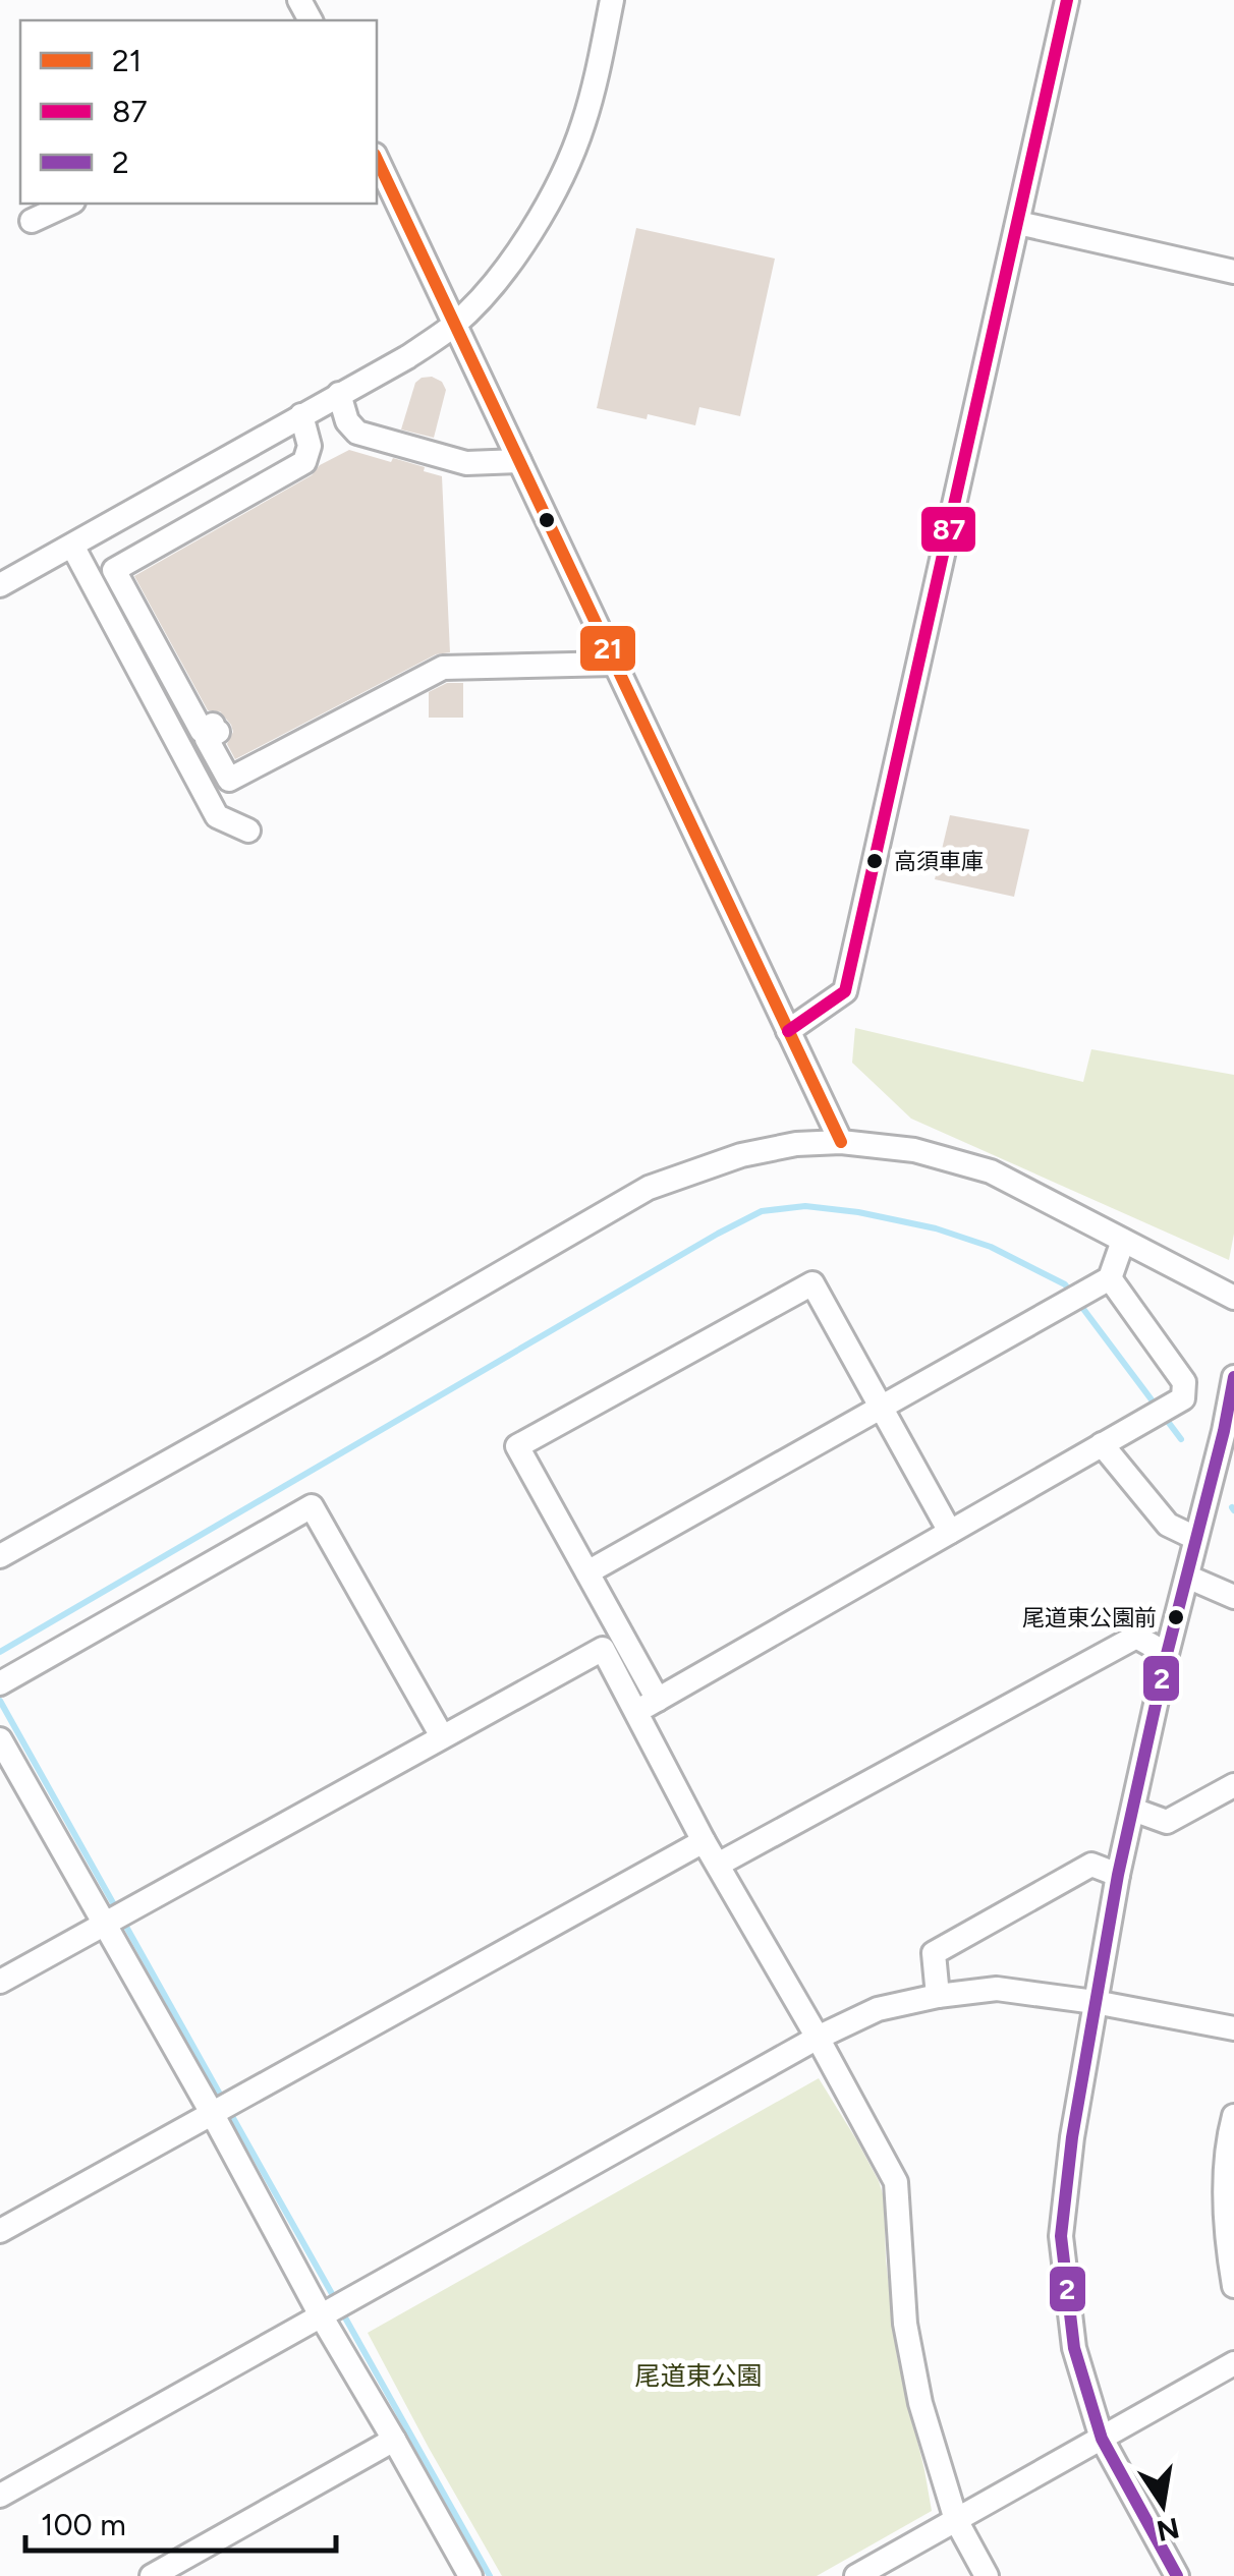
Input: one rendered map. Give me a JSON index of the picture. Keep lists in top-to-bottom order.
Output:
{
  "parks": ["尾道東公園"],
  "places": ["高須車庫", "尾道東公園前"],
  "lines": ["transit line 87", "transit line 21", "transit line 2"],
  "legend": ["21", "87", "2"],
  "scale_bar": "100 m",
  "north": "bottom"
}
